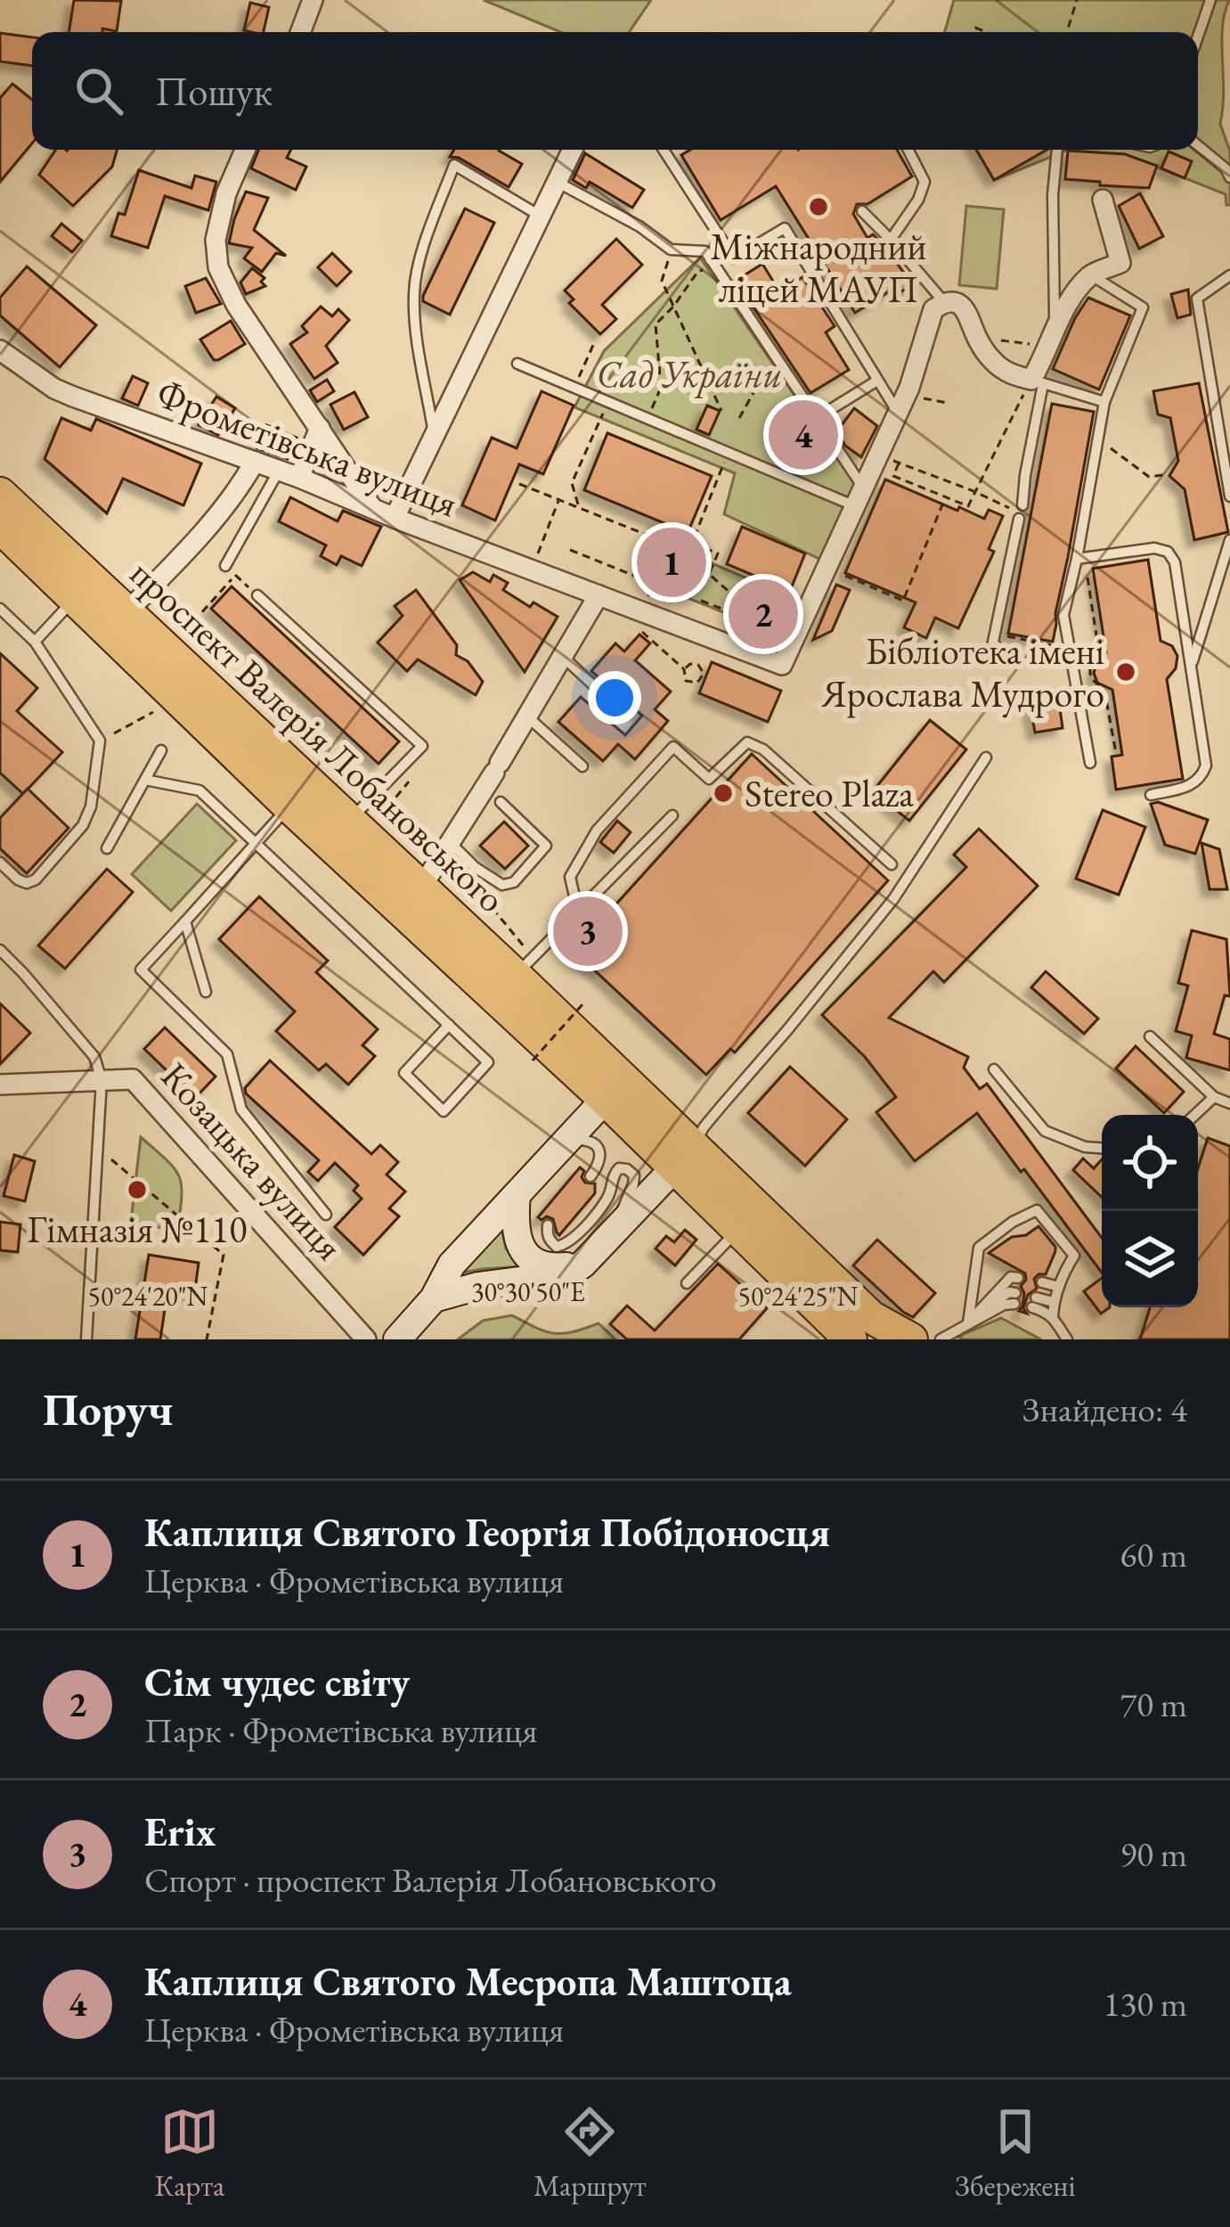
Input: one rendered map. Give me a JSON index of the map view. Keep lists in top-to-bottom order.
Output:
{
  "streets": {
    "main road": ["проспект Валерія Лобановського"],
    "street": ["Фрометівська вулиця", "Козацька вулиця"]
  },
  "parks": ["Сад України"],
  "places": [
    "Міжнародний ліцей МАУП",
    "Бібліотека імені Ярослава Мудрого",
    "Stereo Plaza",
    "Гімназія №110"
  ],
  "page": {
    "search": "Пошук",
    "pins": [
      "4",
      "1",
      "2",
      "3"
    ],
    "heading": ["Поруч", "Знайдено: 4"],
    "list": [
      {
        "mark": "1",
        "name": "Каплиця Святого Георгія Побідоносця",
        "note": "Церква · Фрометівська вулиця",
        "value": "60 m"
      },
      {
        "mark": "2",
        "name": "Сім чудес світу",
        "note": "Парк · Фрометівська вулиця",
        "value": "70 m"
      },
      {
        "mark": "3",
        "name": "Erix",
        "note": "Спорт · проспект Валерія Лобановського",
        "value": "90 m"
      },
      {
        "mark": "4",
        "name": "Каплиця Святого Месропа Маштоца",
        "note": "Церква · Фрометівська вулиця",
        "value": "130 m"
      }
    ],
    "nav": ["Карта", "Маршрут", "Збережені"]
  },
  "coordinates": ["30°30'50\"E", "50°24'20\"N", "50°24'25\"N"]
}
